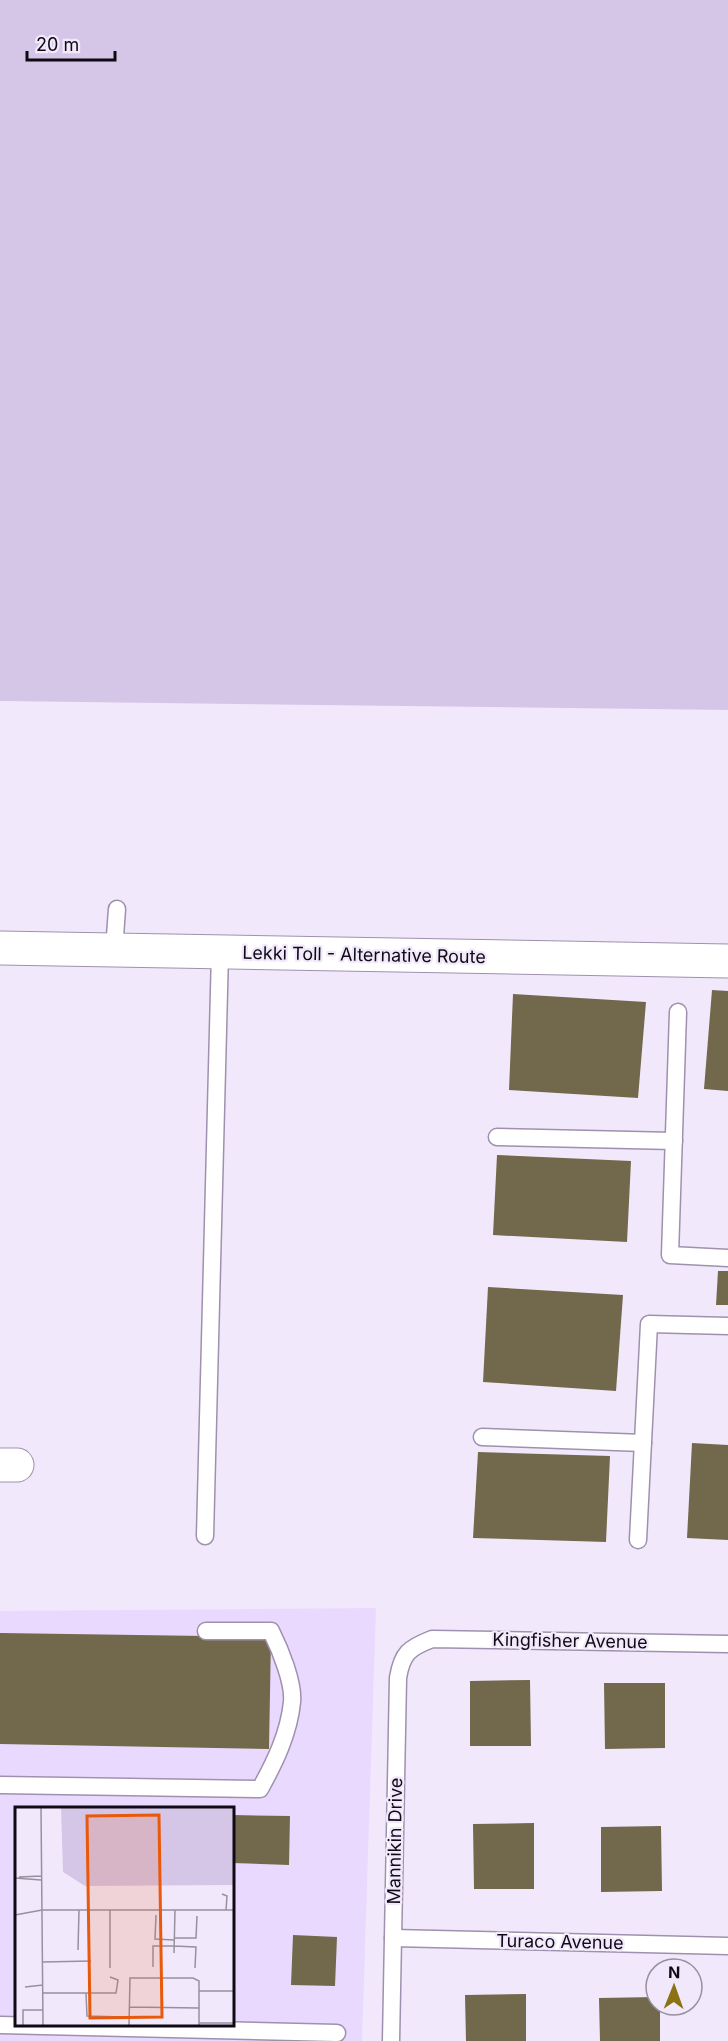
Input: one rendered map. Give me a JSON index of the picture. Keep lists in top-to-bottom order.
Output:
{
  "streets": {
    "street": ["Lekki Toll - Alternative Route"],
    "lane": ["Kingfisher Avenue", "Mannikin Drive", "Turaco Avenue"]
  },
  "crossings": [
    ["Kingfisher Avenue", "Mannikin Drive"],
    ["Mannikin Drive", "Turaco Avenue"]
  ],
  "scale_bar": "20 m",
  "north": "top"
}
